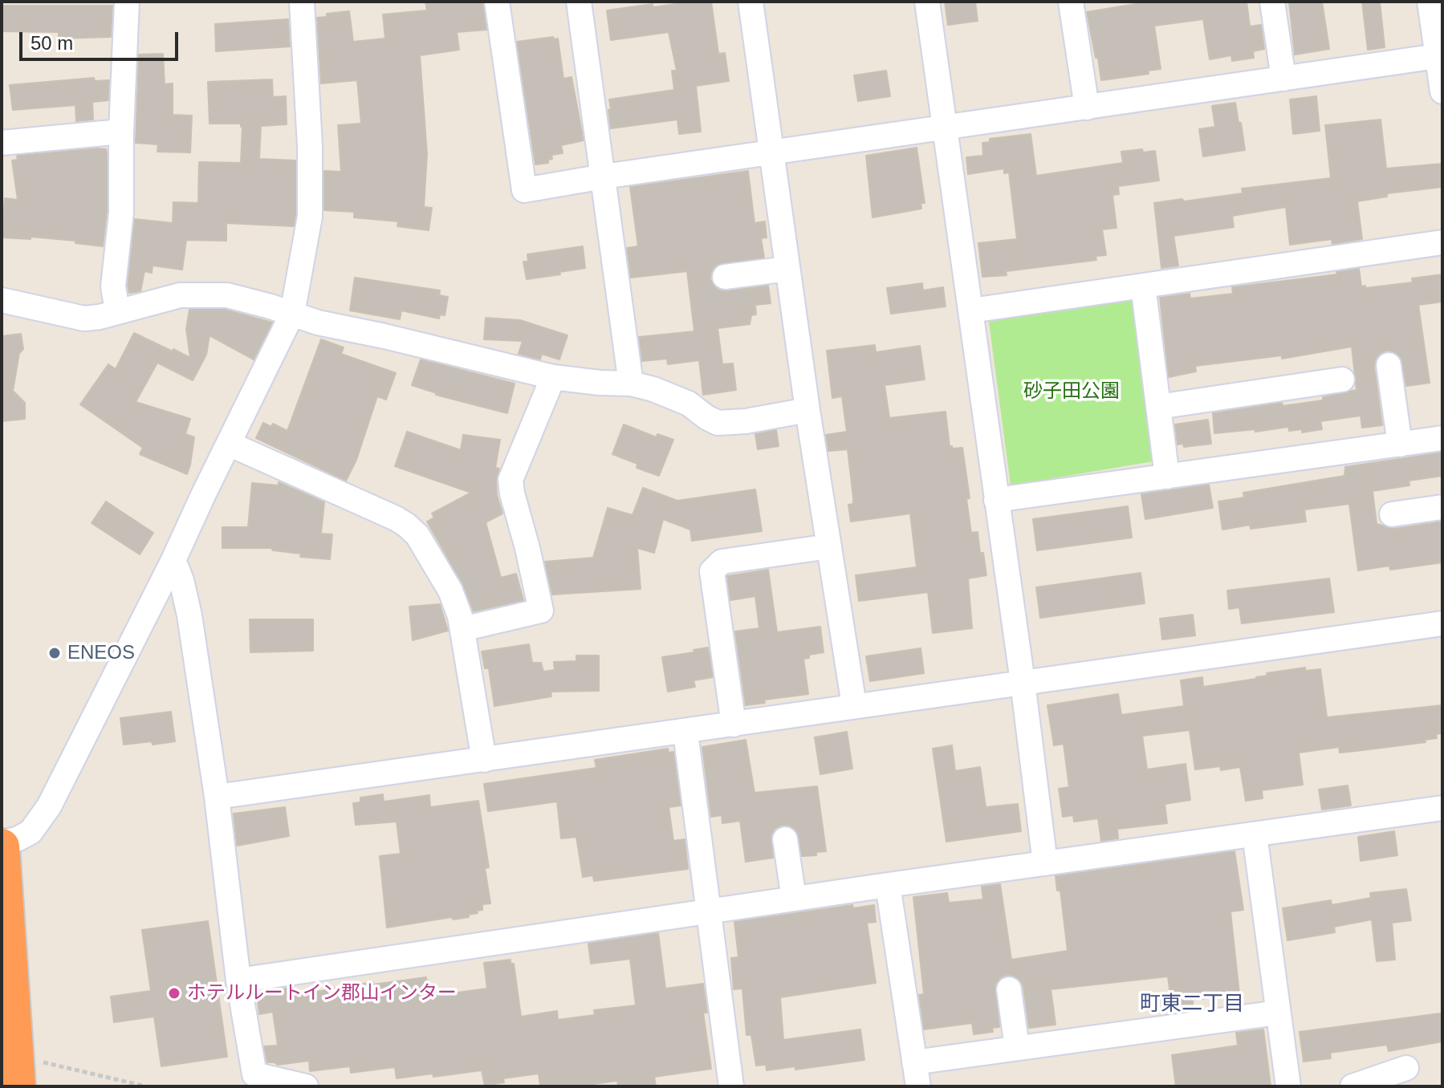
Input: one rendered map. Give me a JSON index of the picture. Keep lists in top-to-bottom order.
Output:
{
  "districts": ["町東二丁目"],
  "parks": ["砂子田公園"],
  "places": ["ENEOS", "ホテルルートイン郡山インター"],
  "scale_bar": "50 m"
}
